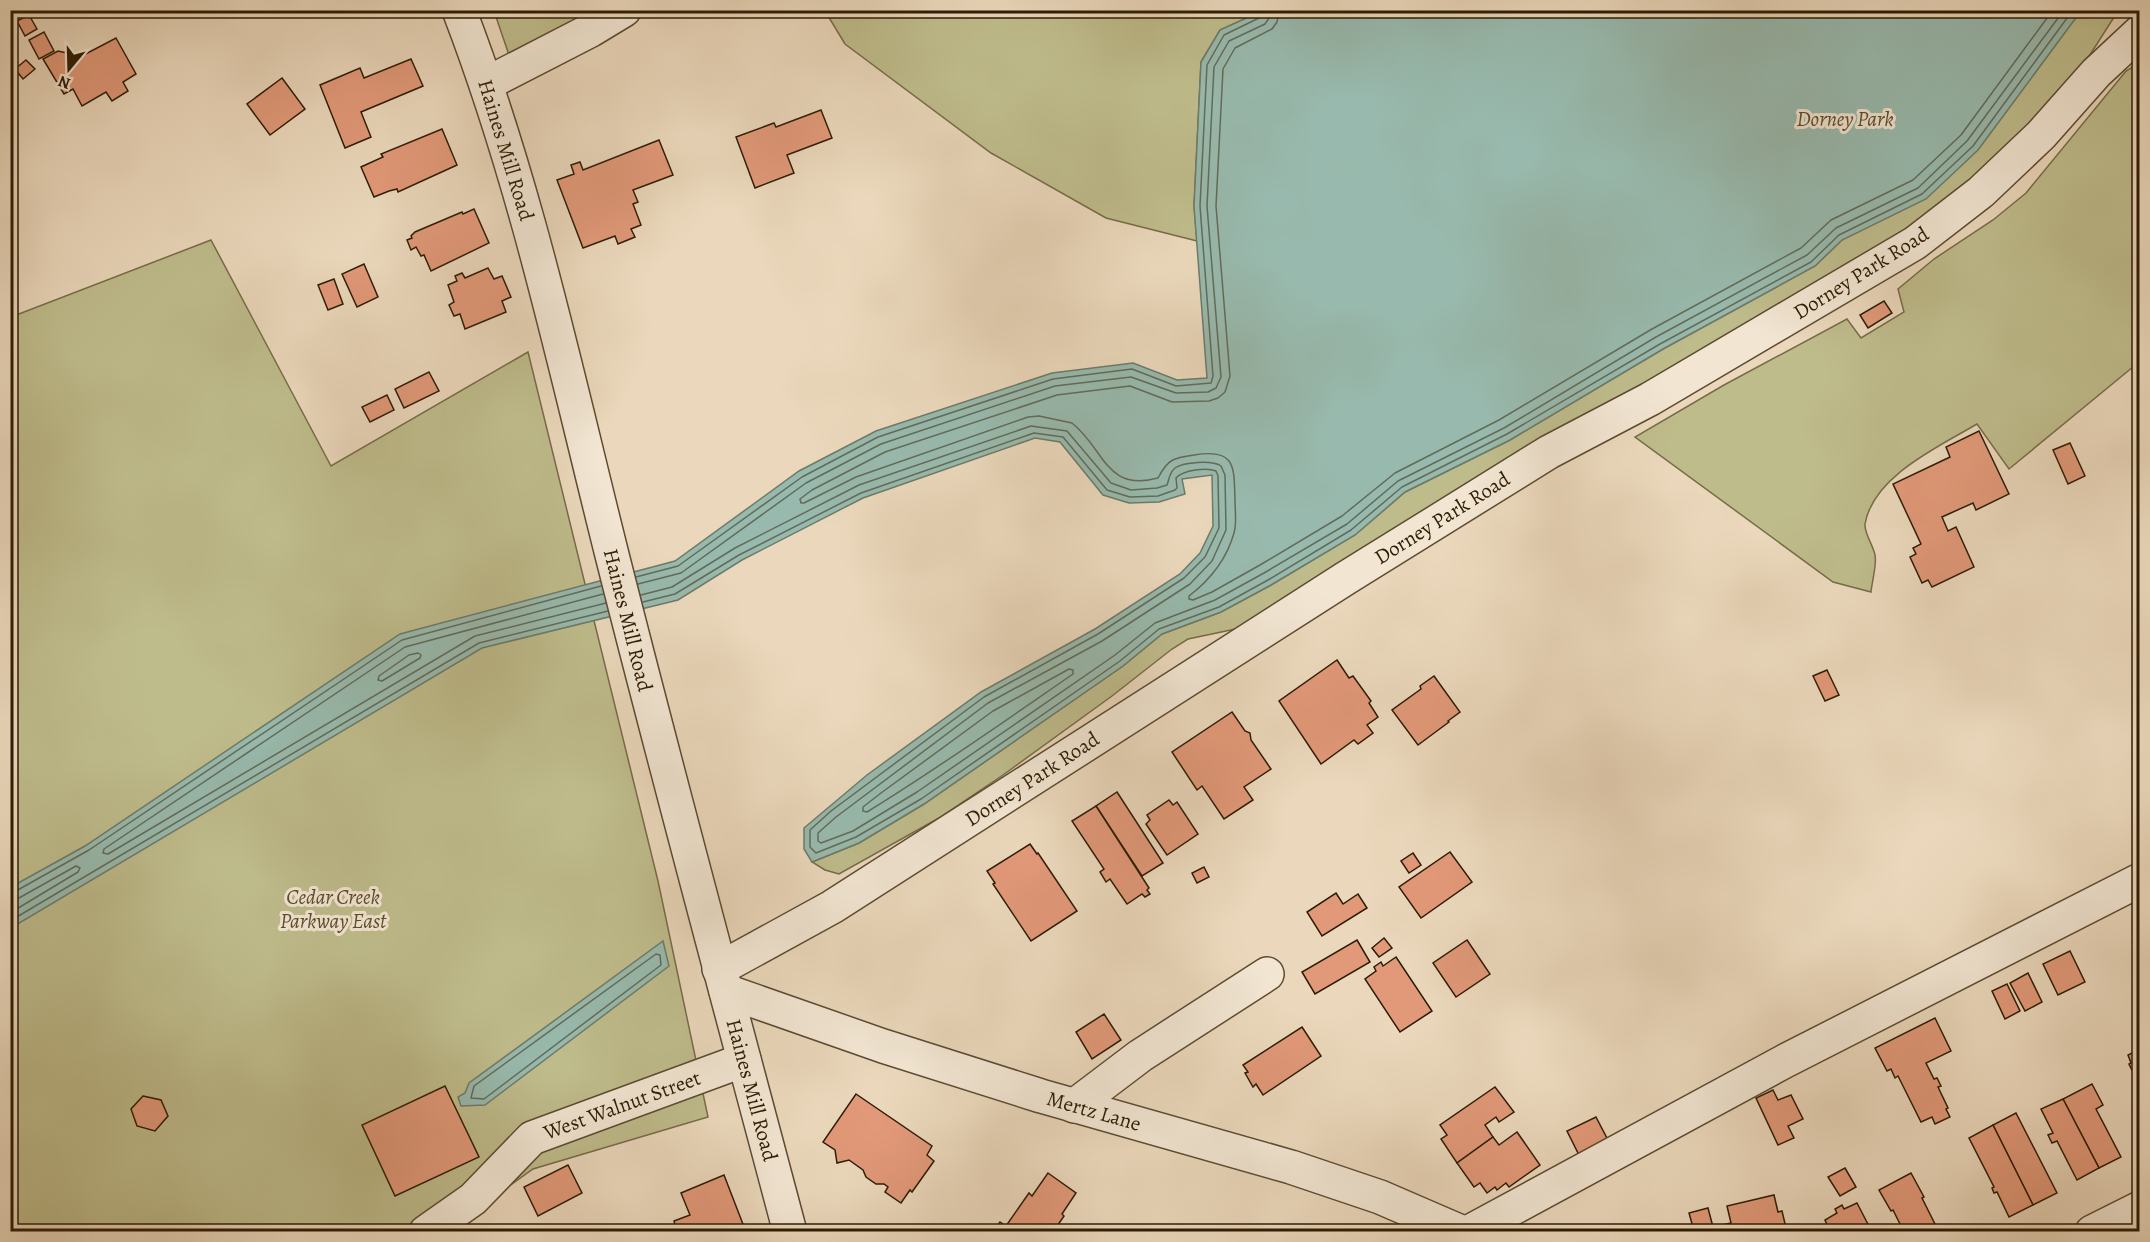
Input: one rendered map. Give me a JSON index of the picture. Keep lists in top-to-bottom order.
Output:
{
  "streets": {
    "street": [
      "Haines Mill Road",
      "Dorney Park Road",
      "West Walnut Street",
      "Mertz Lane"
    ]
  },
  "crossings": [
    ["Haines Mill Road", "Dorney Park Road"],
    ["Haines Mill Road", "West Walnut Street"],
    ["Haines Mill Road", "Mertz Lane"],
    ["Dorney Park Road", "Mertz Lane"]
  ],
  "parks": ["Dorney Park", "Cedar Creek Parkway East"],
  "north": "bottom"
}
